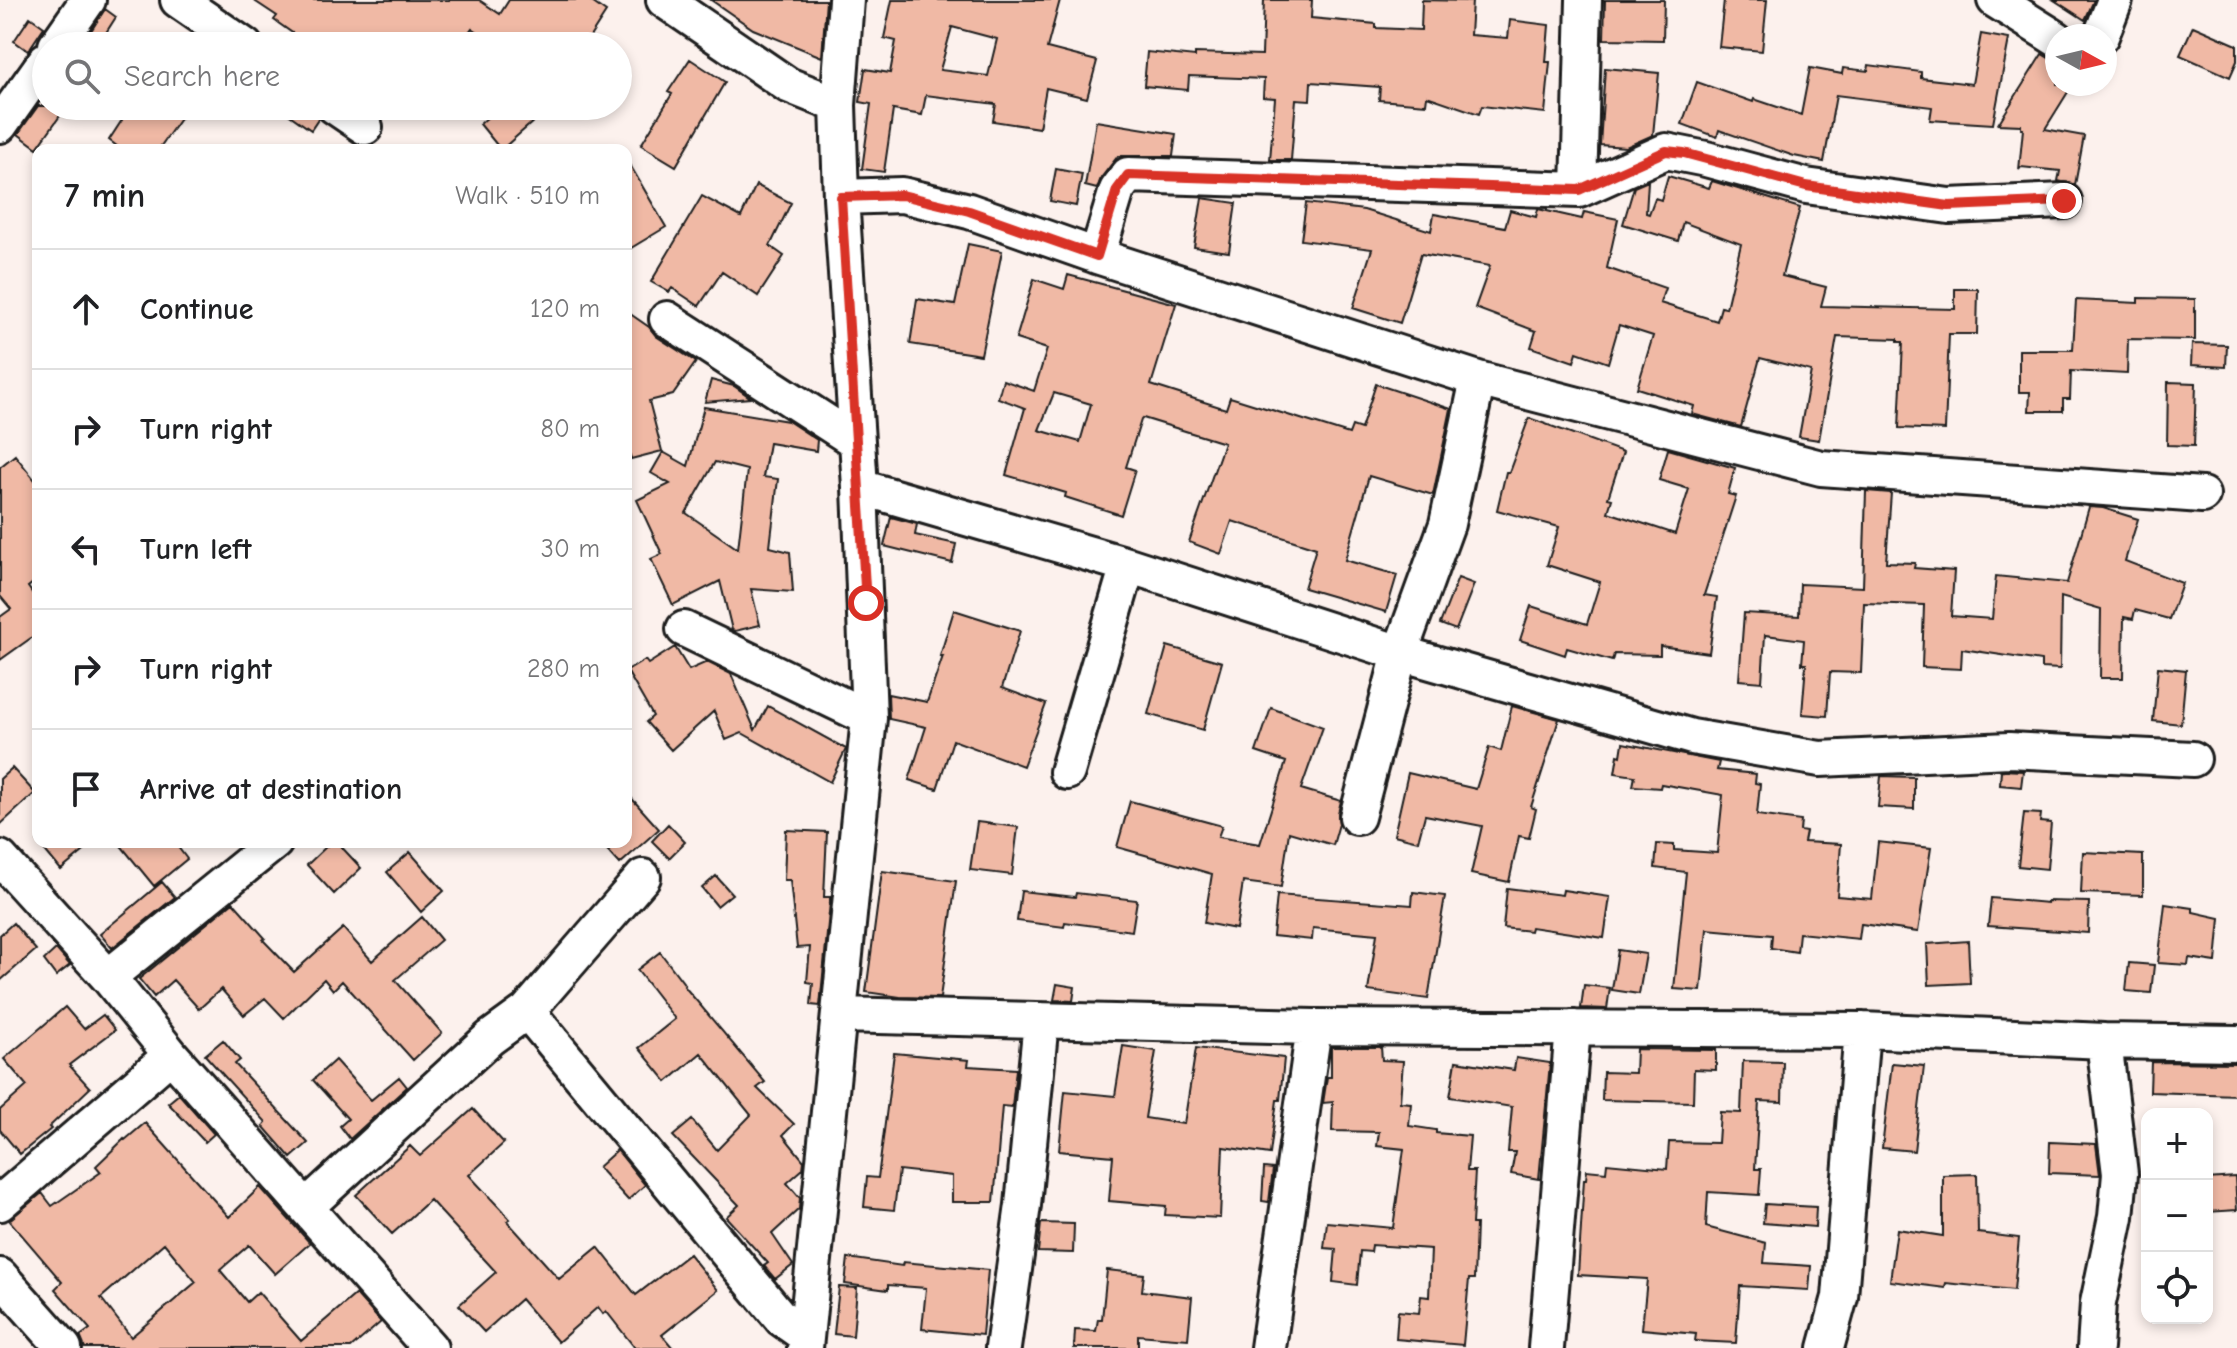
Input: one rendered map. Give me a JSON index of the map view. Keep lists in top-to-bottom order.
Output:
{
  "north": "right",
  "page": {
    "search": "Search here",
    "heading": ["7 min", "Walk · 510 m"],
    "list": [
      ["Continue", "120 m"],
      ["Turn right", "80 m"],
      ["Turn left", "30 m"],
      ["Turn right", "280 m"],
      "Arrive at destination"
    ],
    "map_buttons": ["+", "−"]
  }
}
